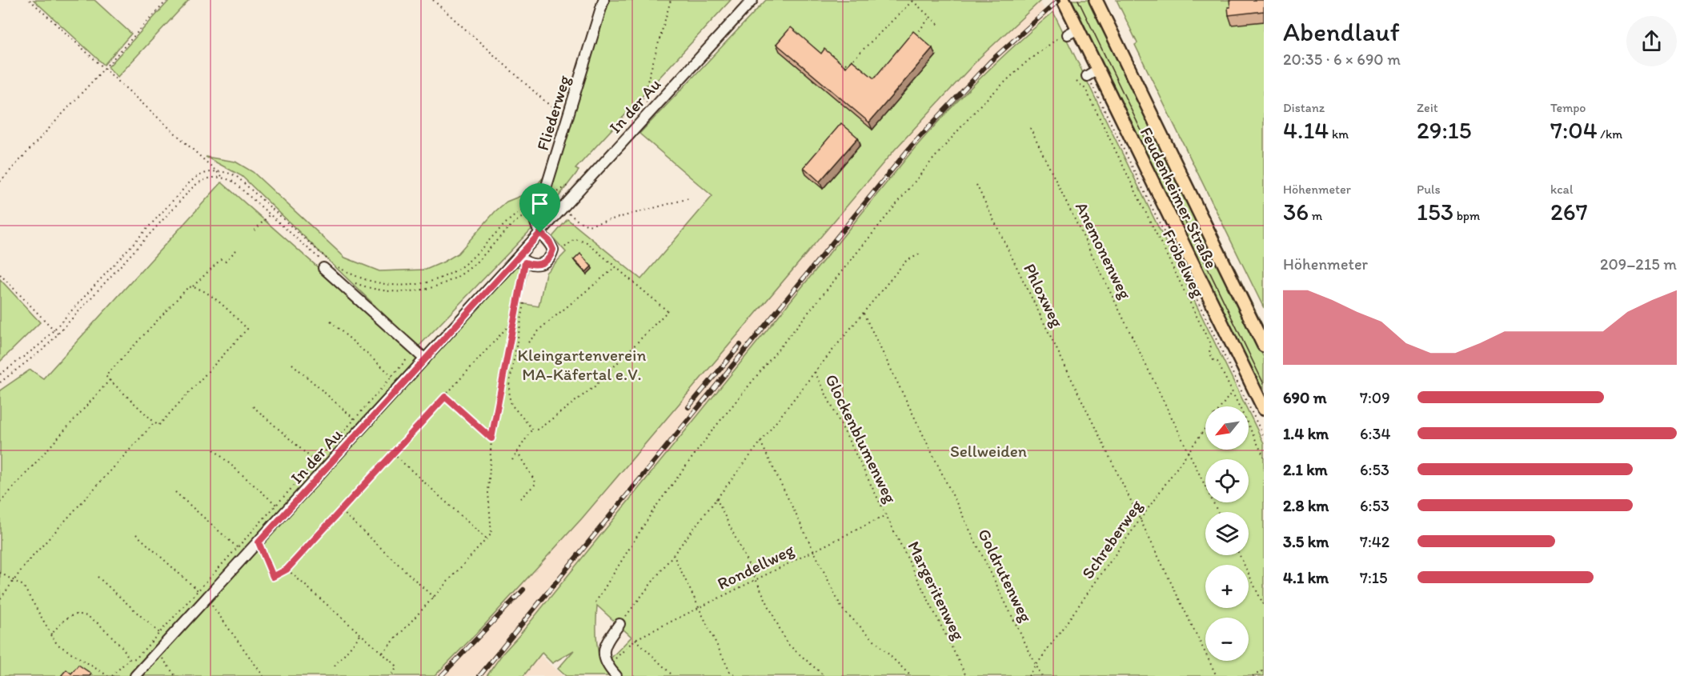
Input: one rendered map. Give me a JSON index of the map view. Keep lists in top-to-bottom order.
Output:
{
  "streets": {
    "main road": ["Feudenheimer Straße"],
    "lane": ["In der Au", "Fliederweg"],
    "path": [
      "Anemonenweg",
      "Fröbelweg",
      "Phloxweg",
      "Glockenblumenweg",
      "Schreberweg",
      "Rondellweg",
      "Goldrutenweg",
      "Margeritenweg"
    ]
  },
  "crossings": [
    ["In der Au", "Fliederweg"],
    ["Anemonenweg", "Schreberweg"],
    ["Fröbelweg", "Schreberweg"],
    ["Phloxweg", "Schreberweg"],
    ["Glockenblumenweg", "Rondellweg"],
    ["Glockenblumenweg", "Margeritenweg"],
    ["Schreberweg", "Goldrutenweg"],
    ["Rondellweg", "Margeritenweg"]
  ],
  "parks": ["Kleingartenverein MA-Käfertal e.V.", "Sellweiden"],
  "north": "bottom left",
  "page": {
    "heading": ["Abendlauf", "20:35 · 6 × 690 m"],
    "stats": [
      ["Distanz", "4.14 km"],
      ["Zeit", "29:15"],
      ["Tempo", "7:04 /km"],
      ["Höhenmeter", "36 m"],
      ["Puls", "153 bpm"],
      ["kcal", "267"]
    ],
    "chart": ["Höhenmeter", "209–215 m"],
    "list": [
      {
        "name": "690 m",
        "note": "7:09"
      },
      {
        "name": "1.4 km",
        "note": "6:34"
      },
      {
        "name": "2.1 km",
        "note": "6:53"
      },
      {
        "name": "2.8 km",
        "note": "6:53"
      },
      {
        "name": "3.5 km",
        "note": "7:42"
      },
      {
        "name": "4.1 km",
        "note": "7:15"
      }
    ],
    "map_buttons": ["+", "−"]
  }
}
